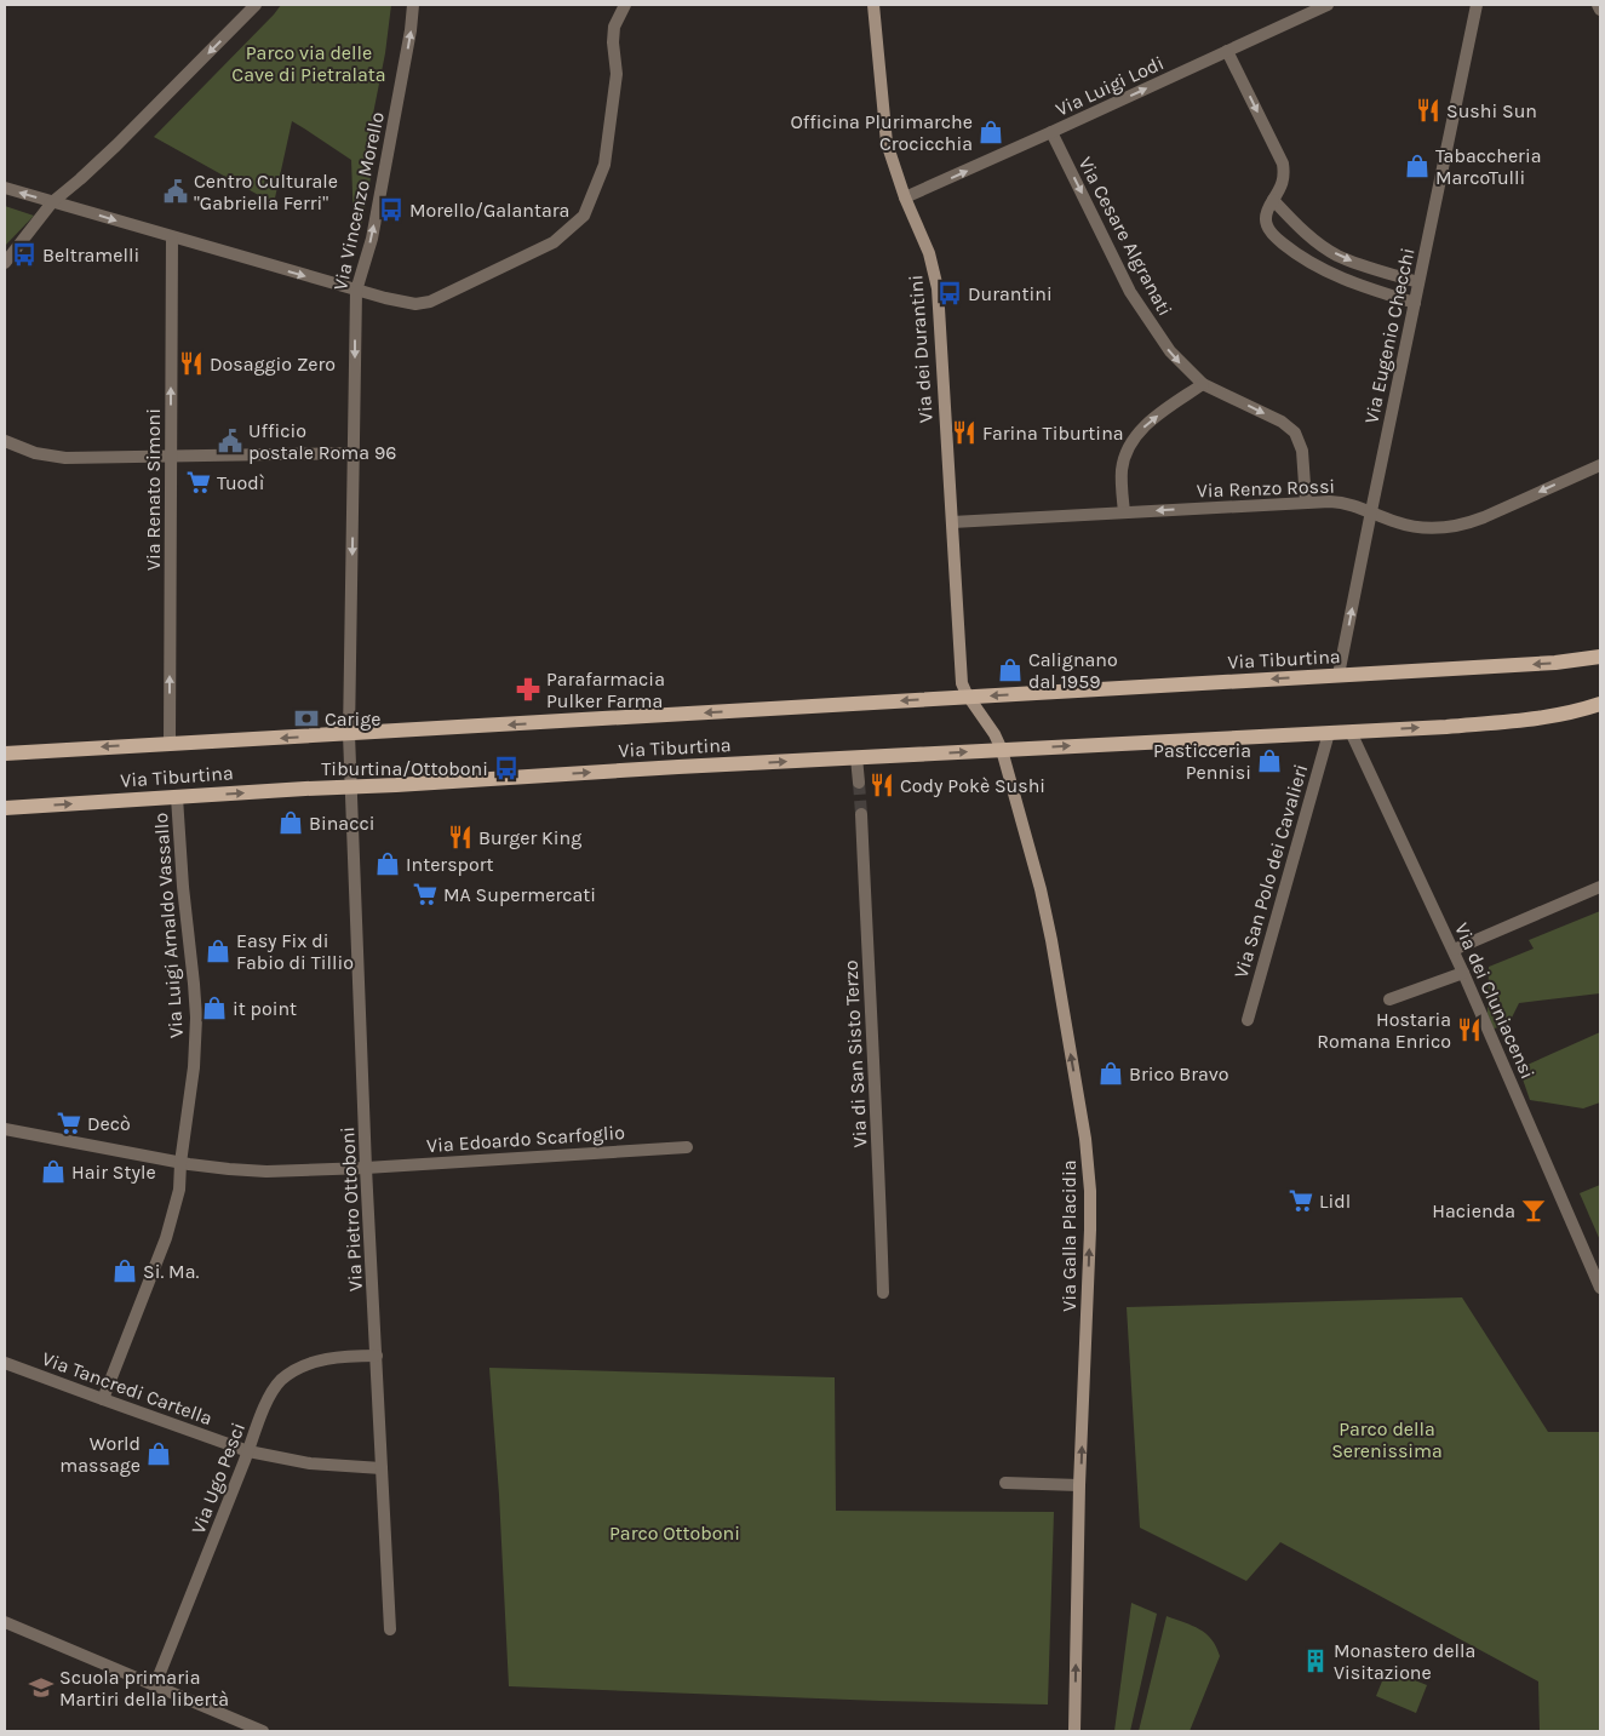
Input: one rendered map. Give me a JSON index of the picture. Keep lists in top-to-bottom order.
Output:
{
  "streets": {
    "main road": ["Via dei Durantini", "Via Tiburtina", "Via Galla Placidia"],
    "street": [
      "Via Luigi Lodi",
      "Via Vincenzo Morello",
      "Via Cesare Algranati",
      "Via Eugenio Checchi",
      "Via Renzo Rossi",
      "Via Renato Simoni",
      "Via San Polo dei Cavalieri",
      "Via Luigi Arnaldo Vassallo",
      "Via dei Cluniacensi",
      "Via di San Sisto Terzo",
      "Via Edoardo Scarfoglio",
      "Via Pietro Ottoboni",
      "Via Tancredi Cartella",
      "Via Ugo Pesci"
    ]
  },
  "crossings": [
    ["Via Luigi Lodi", "Via Cesare Algranati"],
    ["Via Luigi Lodi", "Via dei Durantini"],
    ["Via Vincenzo Morello", "Via Tiburtina"],
    ["Via Cesare Algranati", "Via Renzo Rossi"],
    ["Via Eugenio Checchi", "Via Renzo Rossi"],
    ["Via Eugenio Checchi", "Via Tiburtina"],
    ["Via dei Durantini", "Via Renzo Rossi"],
    ["Via dei Durantini", "Via Tiburtina"],
    ["Via Renato Simoni", "Via Tiburtina"],
    ["Via Tiburtina", "Via San Polo dei Cavalieri"],
    ["Via Tiburtina", "Via Luigi Arnaldo Vassallo"],
    ["Via Tiburtina", "Via dei Cluniacensi"],
    ["Via Tiburtina", "Via Pietro Ottoboni"],
    ["Via Tiburtina", "Via Galla Placidia"],
    ["Via Luigi Arnaldo Vassallo", "Via Edoardo Scarfoglio"],
    ["Via Luigi Arnaldo Vassallo", "Via Tancredi Cartella"],
    ["Via Edoardo Scarfoglio", "Via Pietro Ottoboni"],
    ["Via Pietro Ottoboni", "Via Tancredi Cartella"],
    ["Via Pietro Ottoboni", "Via Ugo Pesci"],
    ["Via Tancredi Cartella", "Via Ugo Pesci"]
  ],
  "one_way": [
    "Via Luigi Lodi",
    "Via Cesare Algranati",
    "Via Renzo Rossi",
    "Via Renato Simoni",
    "Via Galla Placidia"
  ],
  "parks": ["Parco via delle Cave di Pietralata", "Parco della Serenissima", "Parco Ottoboni"],
  "places": {
    "restaurant": [
      "Sushi Sun",
      "Dosaggio Zero",
      "Farina Tiburtina",
      "Cody Pokè Sushi",
      "Burger King",
      "Hostaria Romana Enrico"
    ],
    "shop": [
      "Officina Plurimarche Crocicchia",
      "Tabaccheria MarcoTulli",
      "Calignano dal 1959",
      "Pasticceria Pennisi",
      "Binacci",
      "Intersport",
      "Easy Fix di Fabio di Tillio",
      "it point",
      "Brico Bravo",
      "Hair Style",
      "Si. Ma.",
      "World massage"
    ],
    "public building": ["Centro Culturale \"Gabriella Ferri\"", "Ufficio postale Roma 96"],
    "bus stop": [
      "Morello/Galantara",
      "Beltramelli",
      "Durantini",
      "Tiburtina/Ottoboni"
    ],
    "supermarket": [
      "Tuodì",
      "MA Supermercati",
      "Decò",
      "Lidl"
    ],
    "pharmacy": ["Parafarmacia Pulker Farma"],
    "bank": ["Carige"],
    "bar": ["Hacienda"],
    "building": ["Monastero della Visitazione"],
    "school or university": ["Scuola primaria Martiri della libertà"]
  }
}
